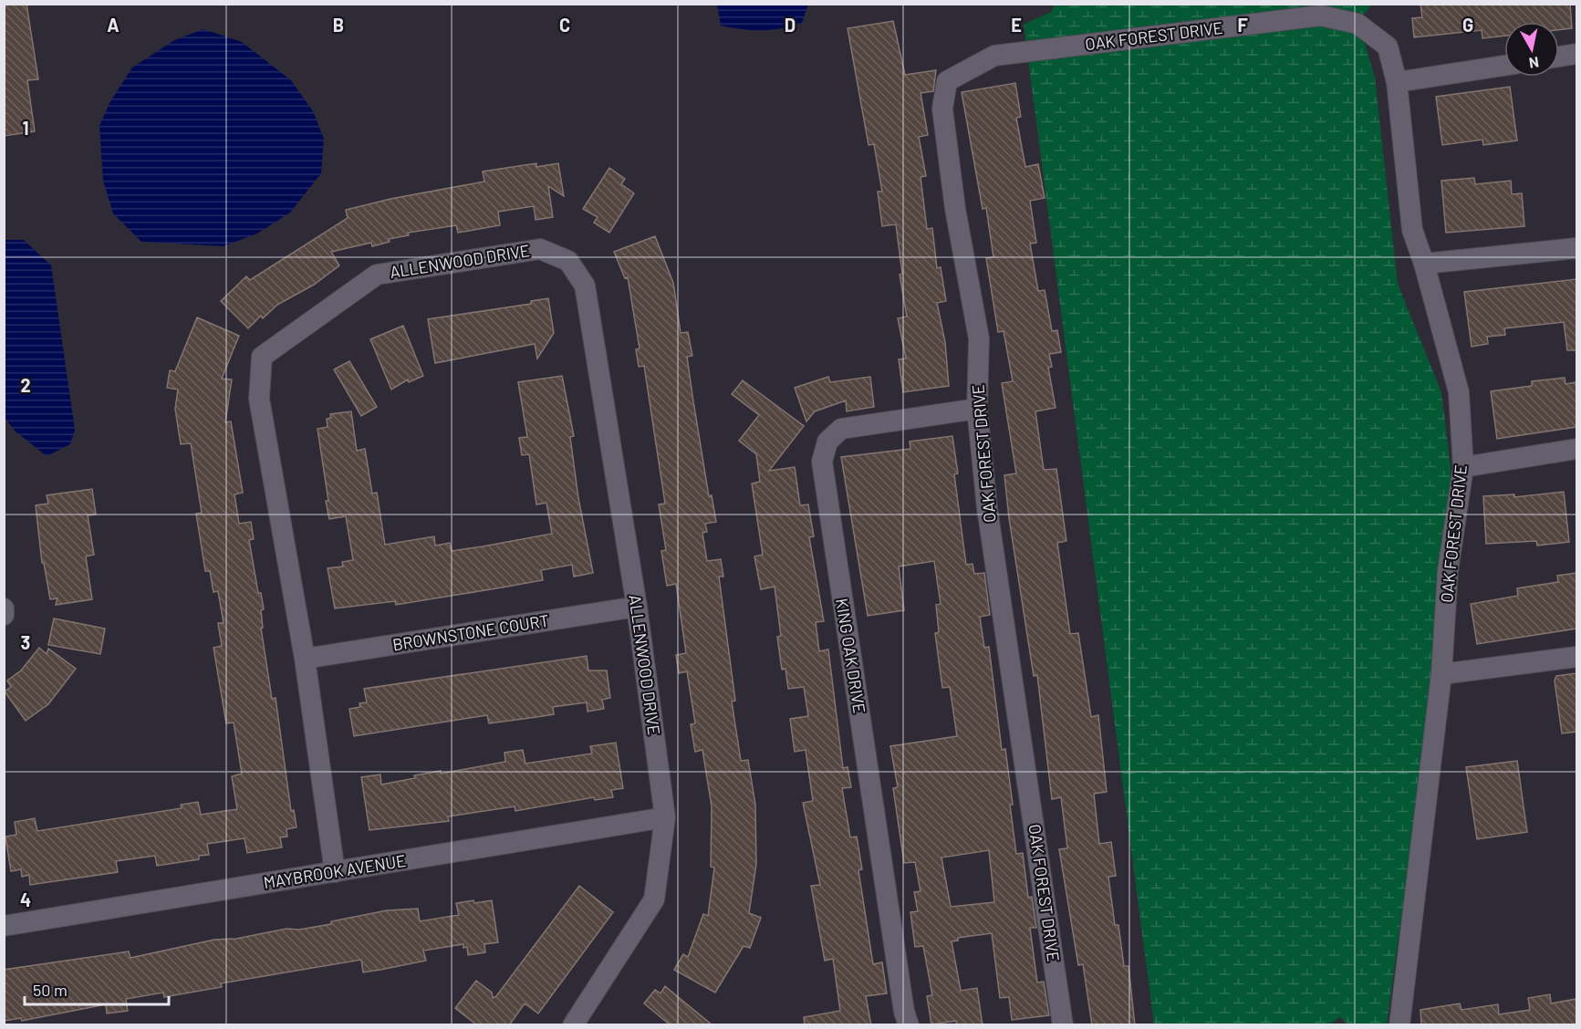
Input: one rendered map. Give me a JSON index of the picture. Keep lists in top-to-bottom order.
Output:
{
  "streets": {
    "street": [
      "OAK FOREST DRIVE",
      "ALLENWOOD DRIVE",
      "BROWNSTONE COURT",
      "KING OAK DRIVE",
      "MAYBROOK AVENUE"
    ]
  },
  "crossings": [
    ["OAK FOREST DRIVE", "KING OAK DRIVE"],
    ["ALLENWOOD DRIVE", "BROWNSTONE COURT"],
    ["ALLENWOOD DRIVE", "MAYBROOK AVENUE"]
  ],
  "scale_bar": "50 m",
  "north": "bottom",
  "grid": {
    "columns": [
      "A",
      "B",
      "C",
      "D",
      "E",
      "F",
      "G"
    ],
    "rows": [
      "1",
      "2",
      "3",
      "4"
    ]
  }
}
